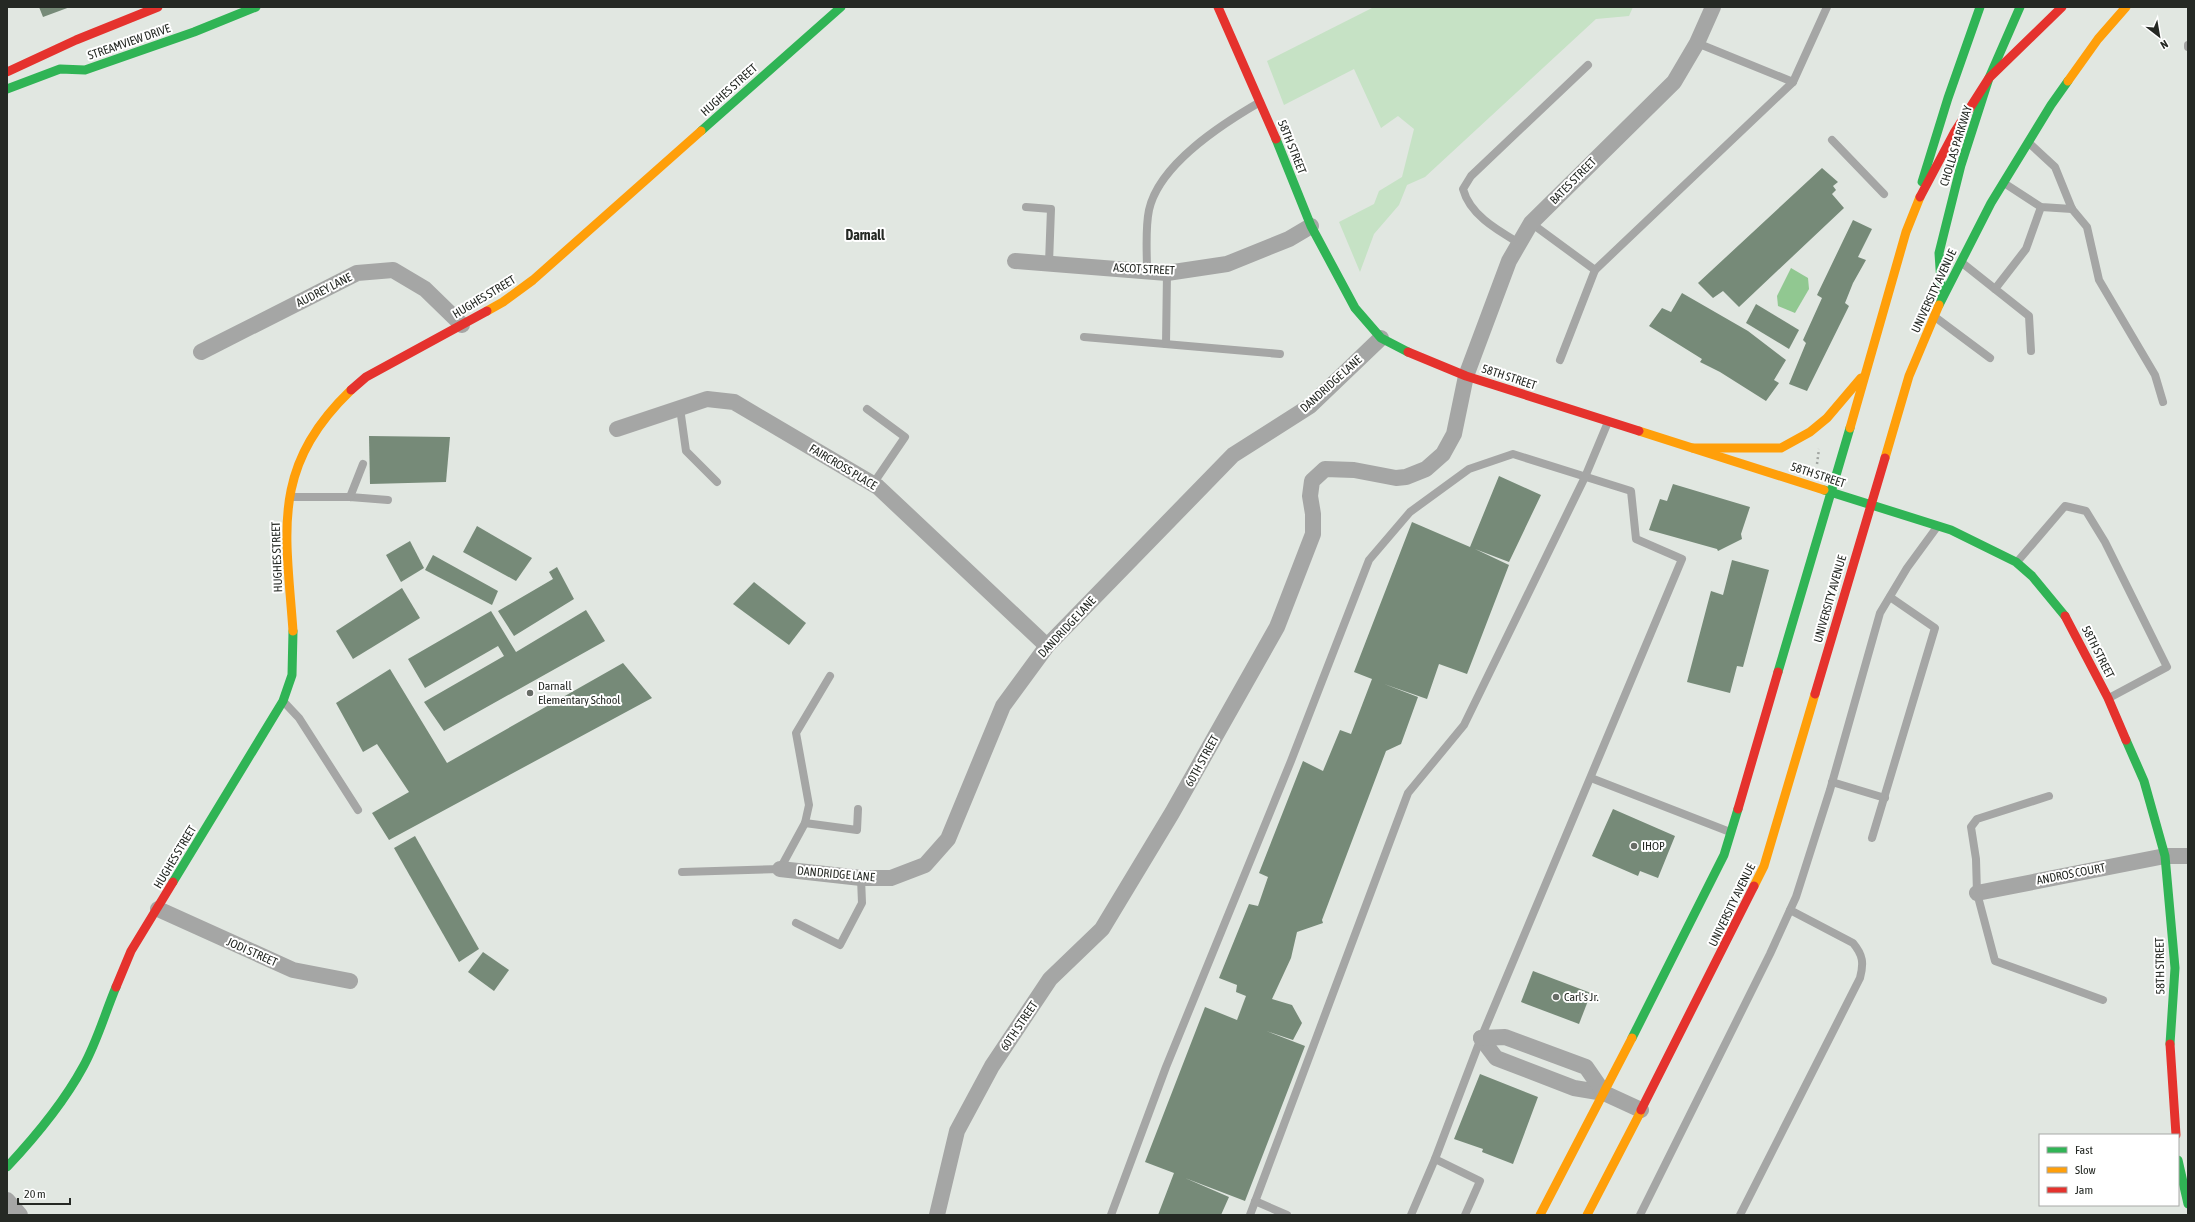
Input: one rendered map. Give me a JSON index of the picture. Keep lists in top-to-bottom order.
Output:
{
  "streets": {
    "main road": [
      "STREAMVIEW DRIVE",
      "HUGHES STREET",
      "CHOLLAS PARKWAY",
      "58TH STREET",
      "UNIVERSITY AVENUE"
    ],
    "street": [
      "BATES STREET",
      "ASCOT STREET",
      "AUDREY LANE",
      "DANDRIDGE LANE",
      "FAIRCROSS PLACE",
      "60TH STREET",
      "ANDROS COURT",
      "JODI STREET"
    ]
  },
  "crossings": [
    ["HUGHES STREET", "AUDREY LANE"],
    ["HUGHES STREET", "JODI STREET"],
    ["CHOLLAS PARKWAY", "UNIVERSITY AVENUE"],
    ["58TH STREET", "BATES STREET"],
    ["58TH STREET", "ASCOT STREET"],
    ["58TH STREET", "UNIVERSITY AVENUE"],
    ["58TH STREET", "DANDRIDGE LANE"],
    ["58TH STREET", "60TH STREET"],
    ["58TH STREET", "ANDROS COURT"],
    ["BATES STREET", "60TH STREET"],
    ["DANDRIDGE LANE", "FAIRCROSS PLACE"]
  ],
  "districts": ["Darnall"],
  "places": ["Darnall Elementary School", "IHOP", "Carl's Jr."],
  "legend": ["Fast", "Slow", "Jam"],
  "scale_bar": "20 m",
  "north": "bottom right"
}
